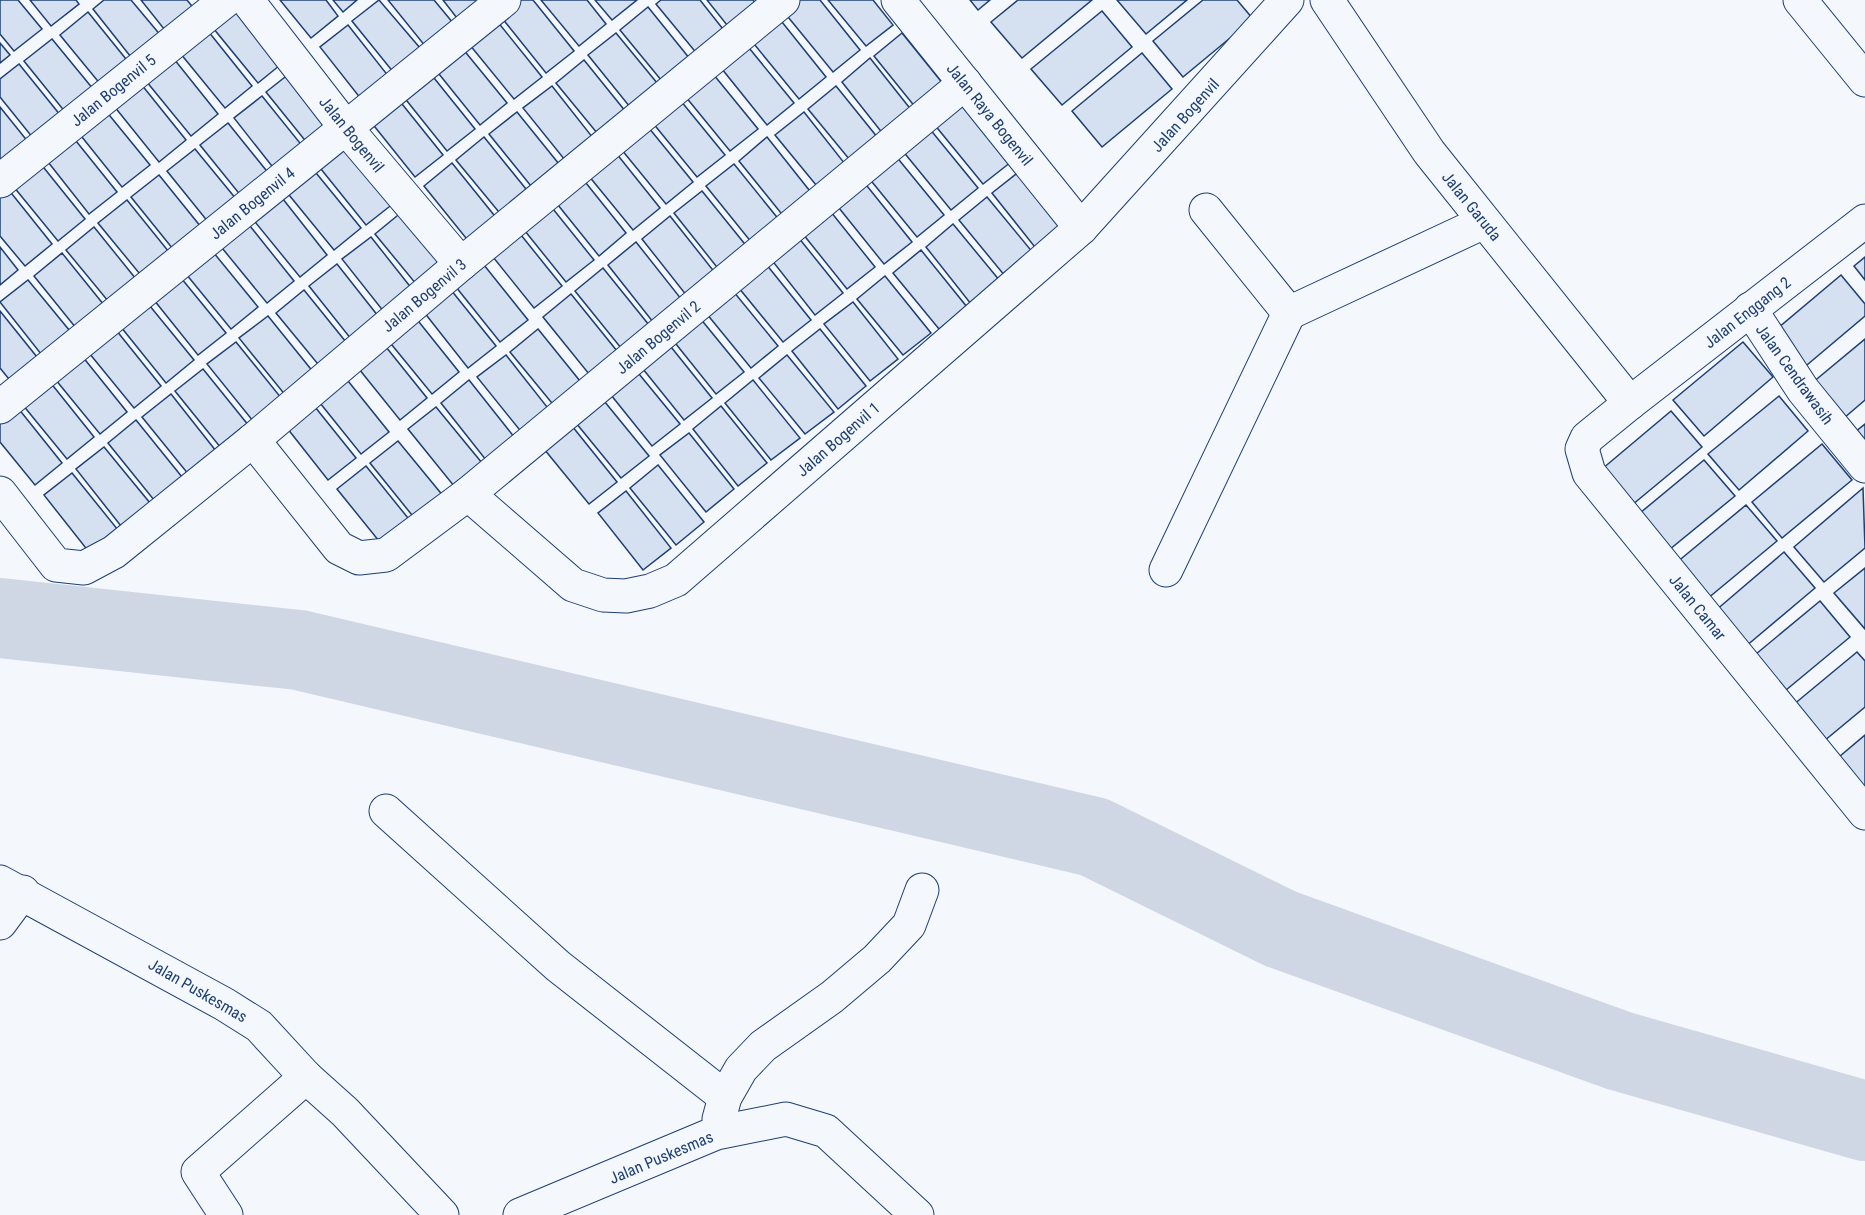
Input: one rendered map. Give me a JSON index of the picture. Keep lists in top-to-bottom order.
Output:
{
  "streets": {
    "street": [
      "Jalan Bogenvil 5",
      "Jalan Raya Bogenvil",
      "Jalan Bogenvil",
      "Jalan Bogenvil 4",
      "Jalan Garuda",
      "Jalan Bogenvil 3",
      "Jalan Enggang 2",
      "Jalan Bogenvil 2",
      "Jalan Cendrawasih",
      "Jalan Bogenvil 1",
      "Jalan Camar",
      "Jalan Puskesmas"
    ]
  },
  "crossings": [
    ["Jalan Raya Bogenvil", "Jalan Bogenvil"],
    ["Jalan Raya Bogenvil", "Jalan Bogenvil 2"],
    ["Jalan Raya Bogenvil", "Jalan Bogenvil 1"],
    ["Jalan Bogenvil", "Jalan Bogenvil 4"],
    ["Jalan Bogenvil", "Jalan Bogenvil 3"],
    ["Jalan Bogenvil", "Jalan Bogenvil 1"],
    ["Jalan Garuda", "Jalan Enggang 2"],
    ["Jalan Garuda", "Jalan Camar"],
    ["Jalan Bogenvil 3", "Jalan Bogenvil 2"],
    ["Jalan Enggang 2", "Jalan Cendrawasih"],
    ["Jalan Enggang 2", "Jalan Camar"],
    ["Jalan Bogenvil 2", "Jalan Bogenvil 1"]
  ]
}
